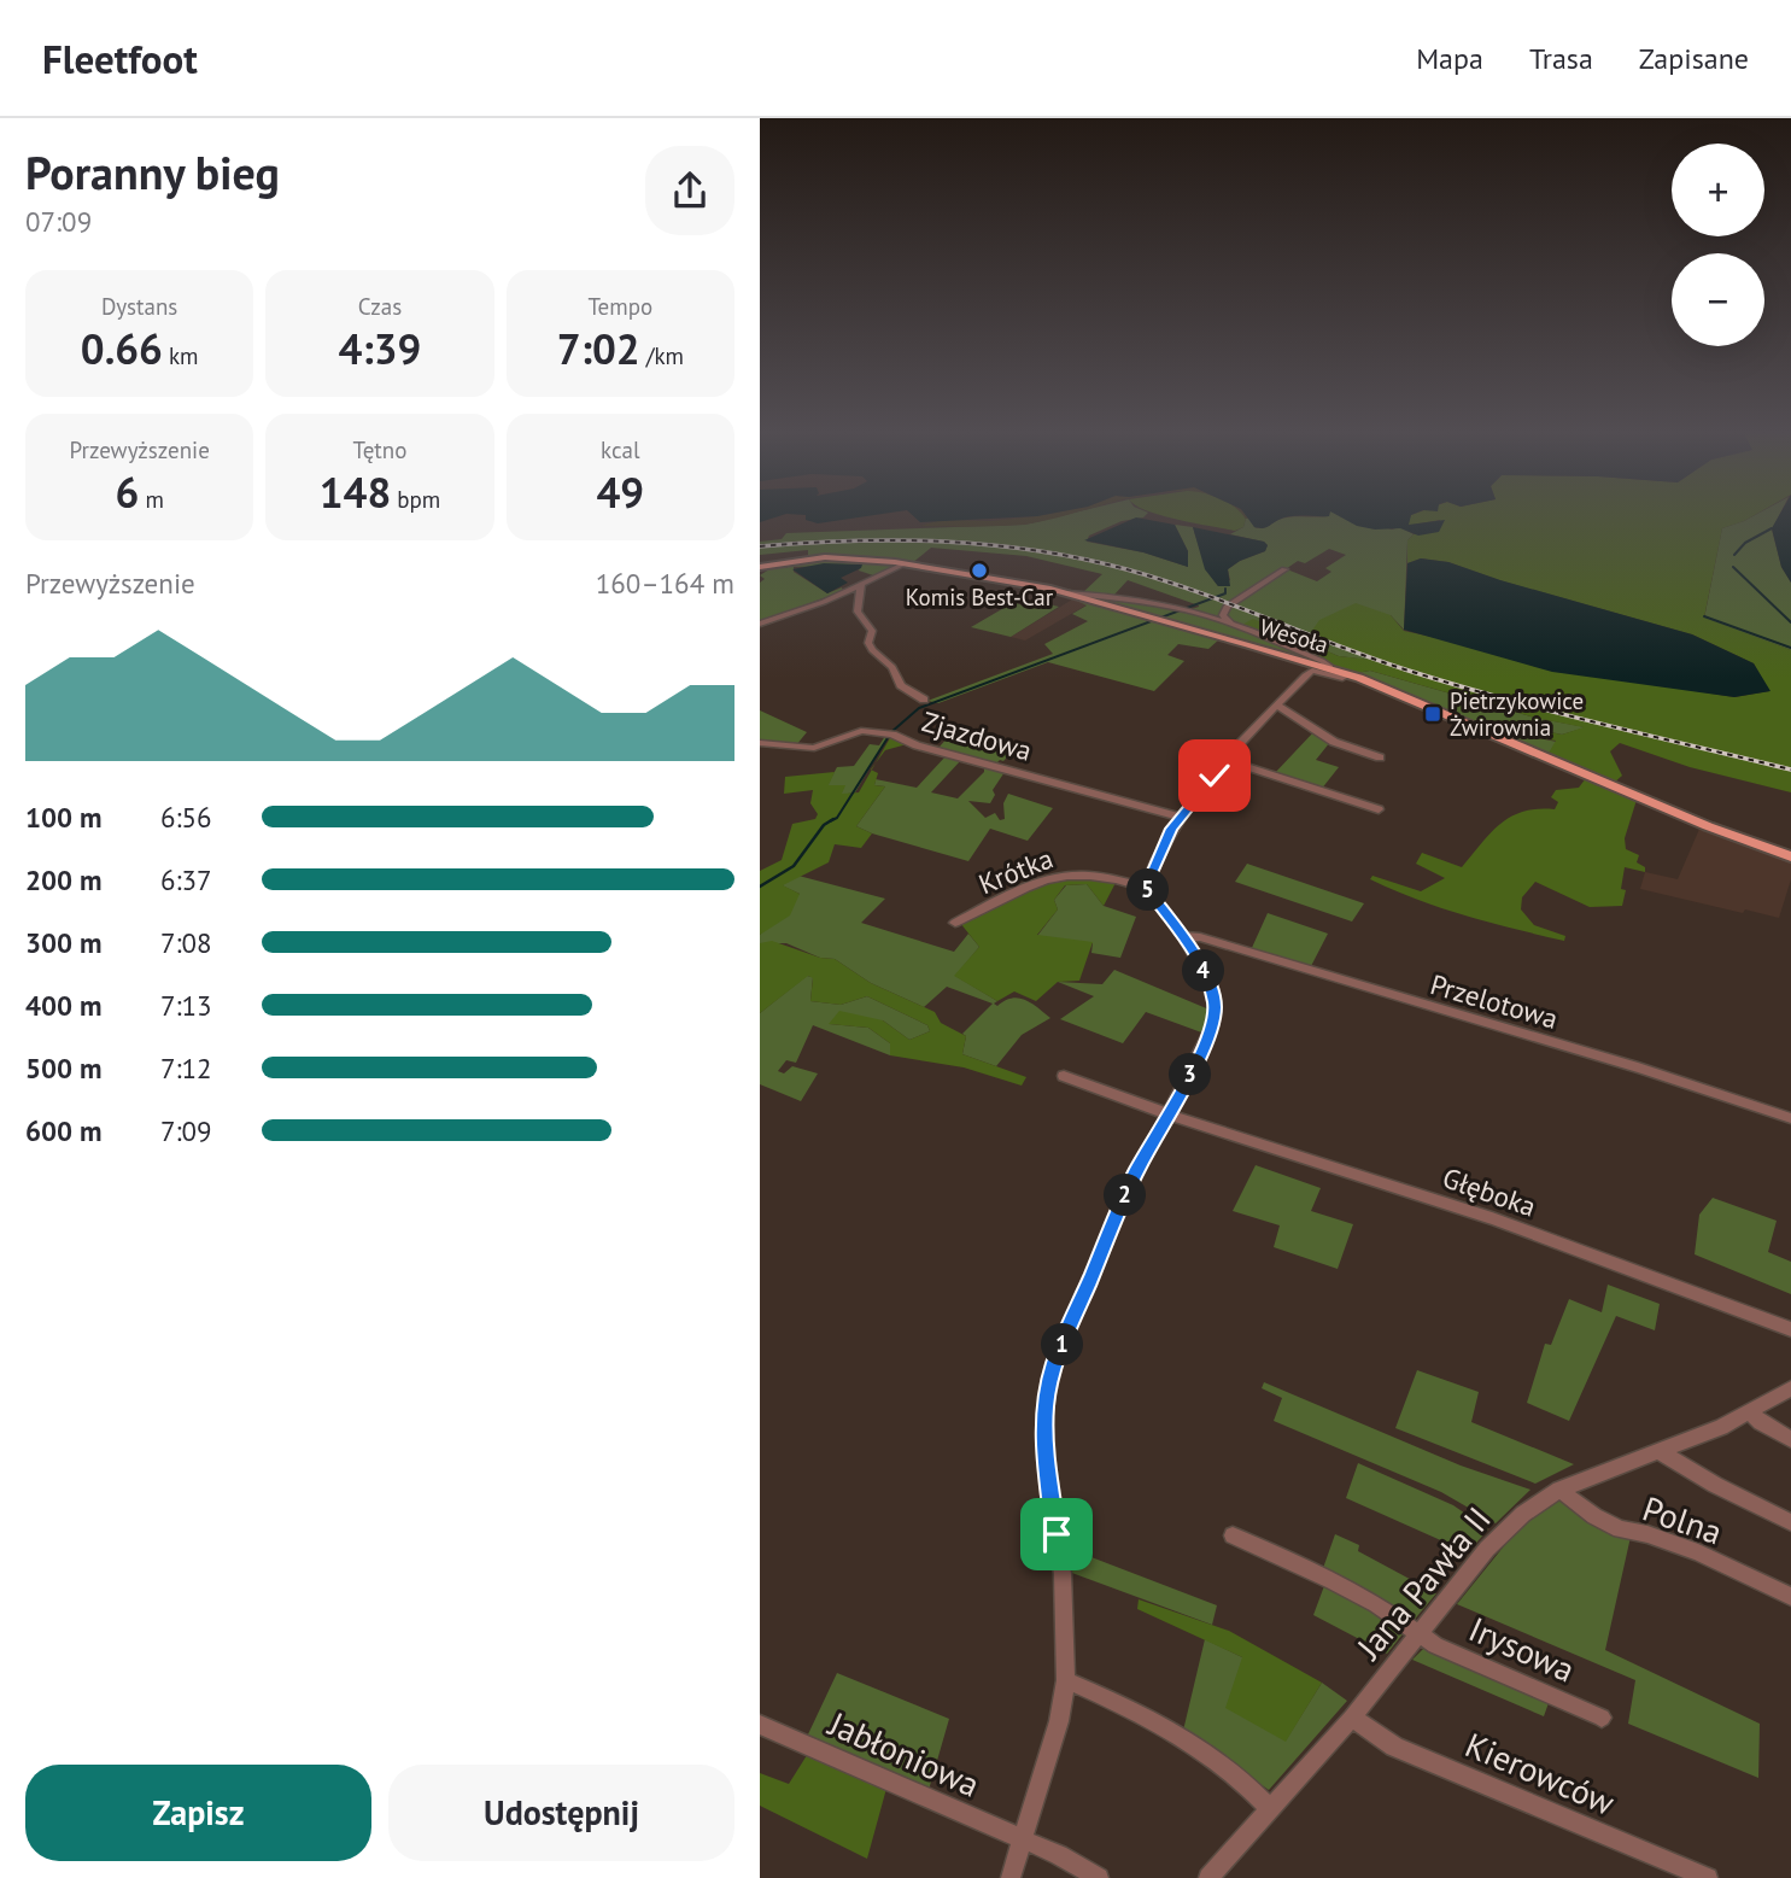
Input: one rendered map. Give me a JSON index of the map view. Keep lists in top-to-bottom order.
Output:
{
  "streets": {
    "main road": ["Wesoła"],
    "street": [
      "Zjazdowa",
      "Krótka",
      "Przelotowa",
      "Głęboka",
      "Polna",
      "Jana Pawła II",
      "Irysowa",
      "Jabłoniowa",
      "Kierowców"
    ]
  },
  "crossings": [
    ["Polna", "Jana Pawła II"],
    ["Jana Pawła II", "Irysowa"],
    ["Jana Pawła II", "Kierowców"]
  ],
  "places": {
    "other": ["Komis Best-Car"],
    "transit": ["Pietrzykowice Żwirownia"]
  },
  "page": {
    "header": "Fleetfoot",
    "nav": ["Mapa", "Trasa", "Zapisane"],
    "heading": ["Poranny bieg", "07:09"],
    "map_buttons": ["+", "−"],
    "stats": [
      ["Dystans", "0.66 km"],
      ["Czas", "4:39"],
      ["Tempo", "7:02 /km"],
      ["Przewyższenie", "6 m"],
      ["Tętno", "148 bpm"],
      ["kcal", "49"]
    ],
    "chart": ["Przewyższenie", "160–164 m"],
    "list": [
      {
        "name": "100 m",
        "note": "6:56"
      },
      {
        "name": "200 m",
        "note": "6:37"
      },
      {
        "name": "300 m",
        "note": "7:08"
      },
      {
        "name": "400 m",
        "note": "7:13"
      },
      {
        "name": "500 m",
        "note": "7:12"
      },
      {
        "name": "600 m",
        "note": "7:09"
      }
    ],
    "pins": [
      "5",
      "4",
      "3",
      "2",
      "1"
    ],
    "buttons": ["Zapisz", "Udostępnij"]
  }
}
